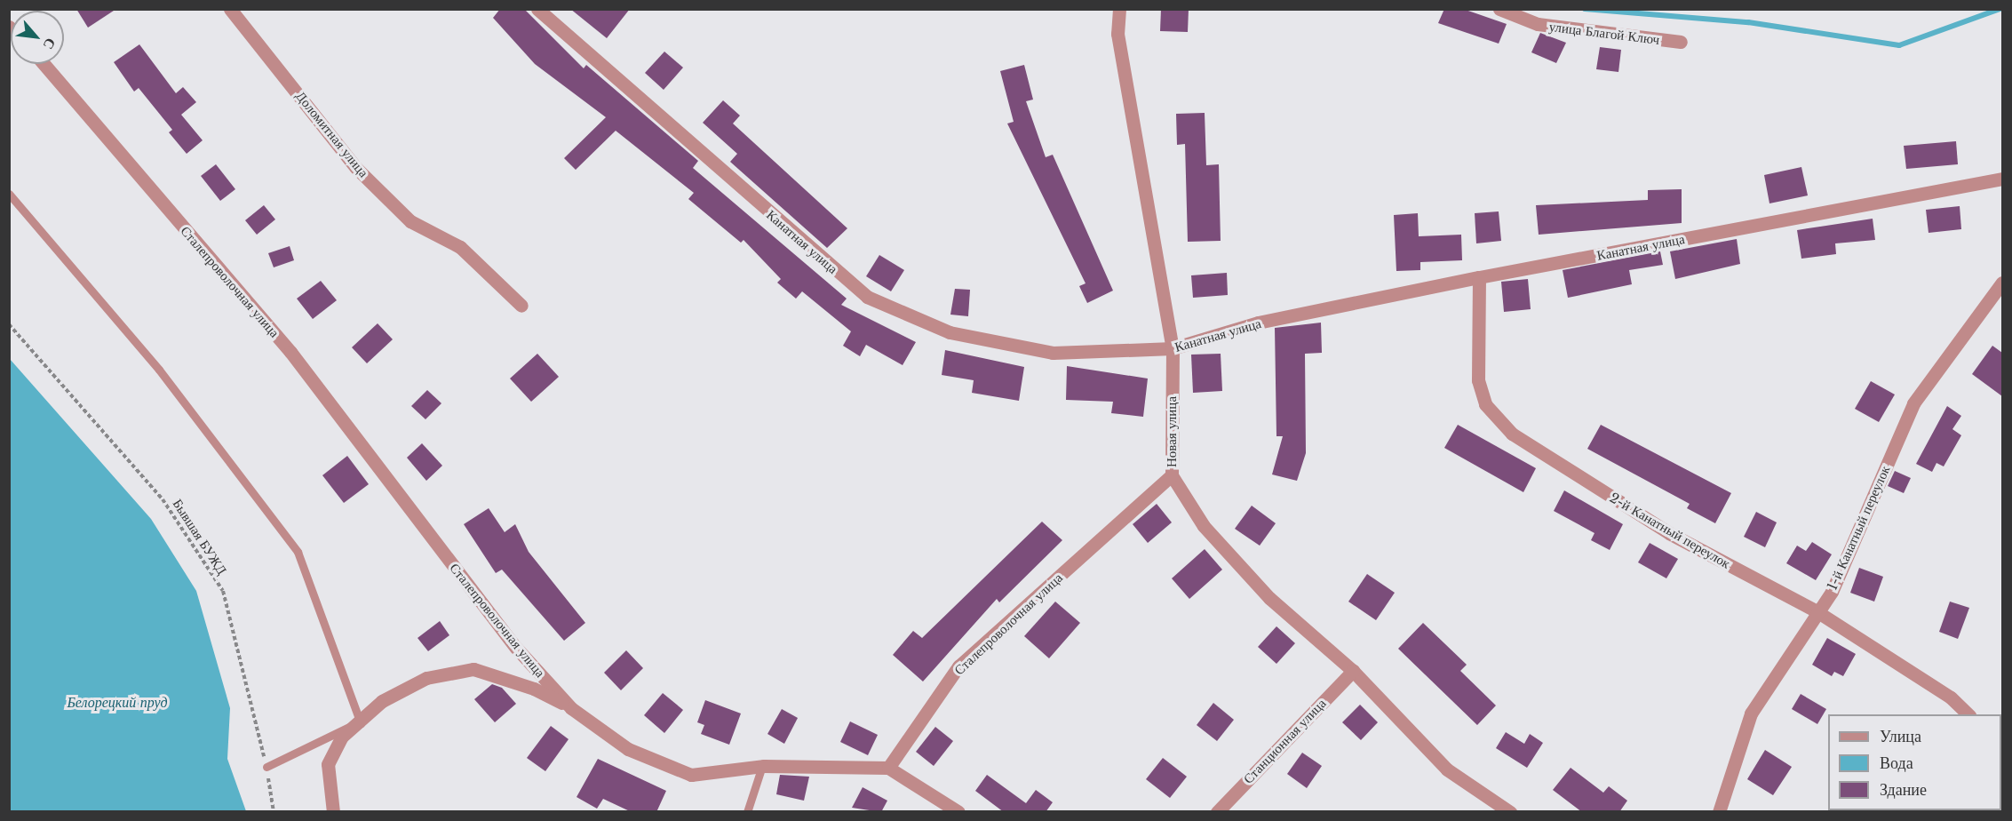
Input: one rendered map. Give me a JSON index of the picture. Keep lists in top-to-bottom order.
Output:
{
  "streets": {
    "street": [
      "улица Благой Ключ",
      "Доломитная улица",
      "Канатная улица",
      "Сталепроволочная улица",
      "Новая улица",
      "1-й Канатный переулок",
      "2-й Канатный переулок",
      "Станционная улица"
    ],
    "path": ["Бывшая БУЖД"]
  },
  "crossings": [
    ["Канатная улица", "Новая улица"],
    ["Канатная улица", "2-й Канатный переулок"],
    ["Сталепроволочная улица", "Новая улица"],
    ["Новая улица", "Станционная улица"],
    ["1-й Канатный переулок", "2-й Канатный переулок"]
  ],
  "water": ["Белорецкий пруд"],
  "legend": ["Улица", "Вода", "Здание"],
  "north": "bottom right"
}
